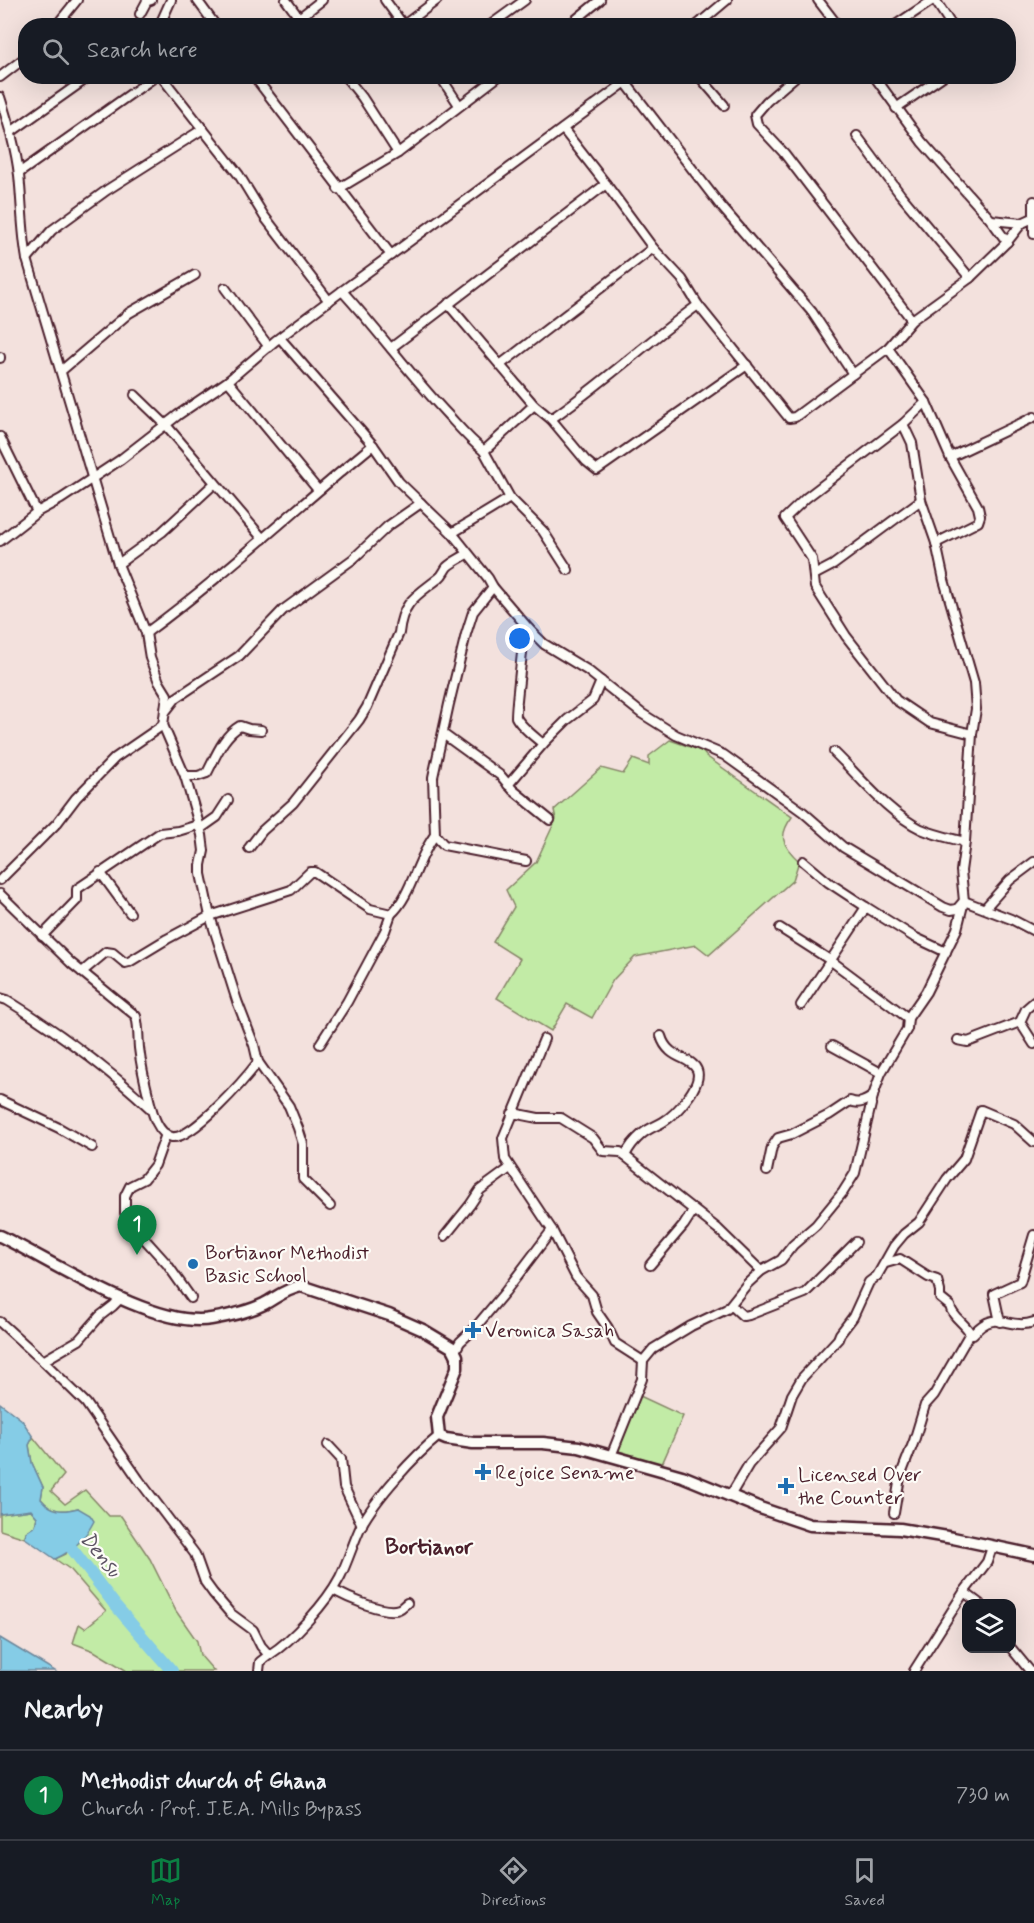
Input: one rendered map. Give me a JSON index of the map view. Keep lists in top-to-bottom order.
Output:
{
  "districts": ["Bortianor"],
  "water": ["Densu"],
  "places": {
    "other": ["Bortianor Methodist Basic School"],
    "health": ["Veronica Sasah", "Rejoice Sename", "Licensed Over the Counter"]
  },
  "page": {
    "search": "Search here",
    "pins": "1",
    "heading": "Nearby",
    "list": [
      {
        "mark": "1",
        "name": "Methodist church of Ghana",
        "note": "Church · Prof. J.E.A. Mills Bypass",
        "value": "730 m"
      }
    ],
    "nav": ["Map", "Directions", "Saved"]
  }
}
